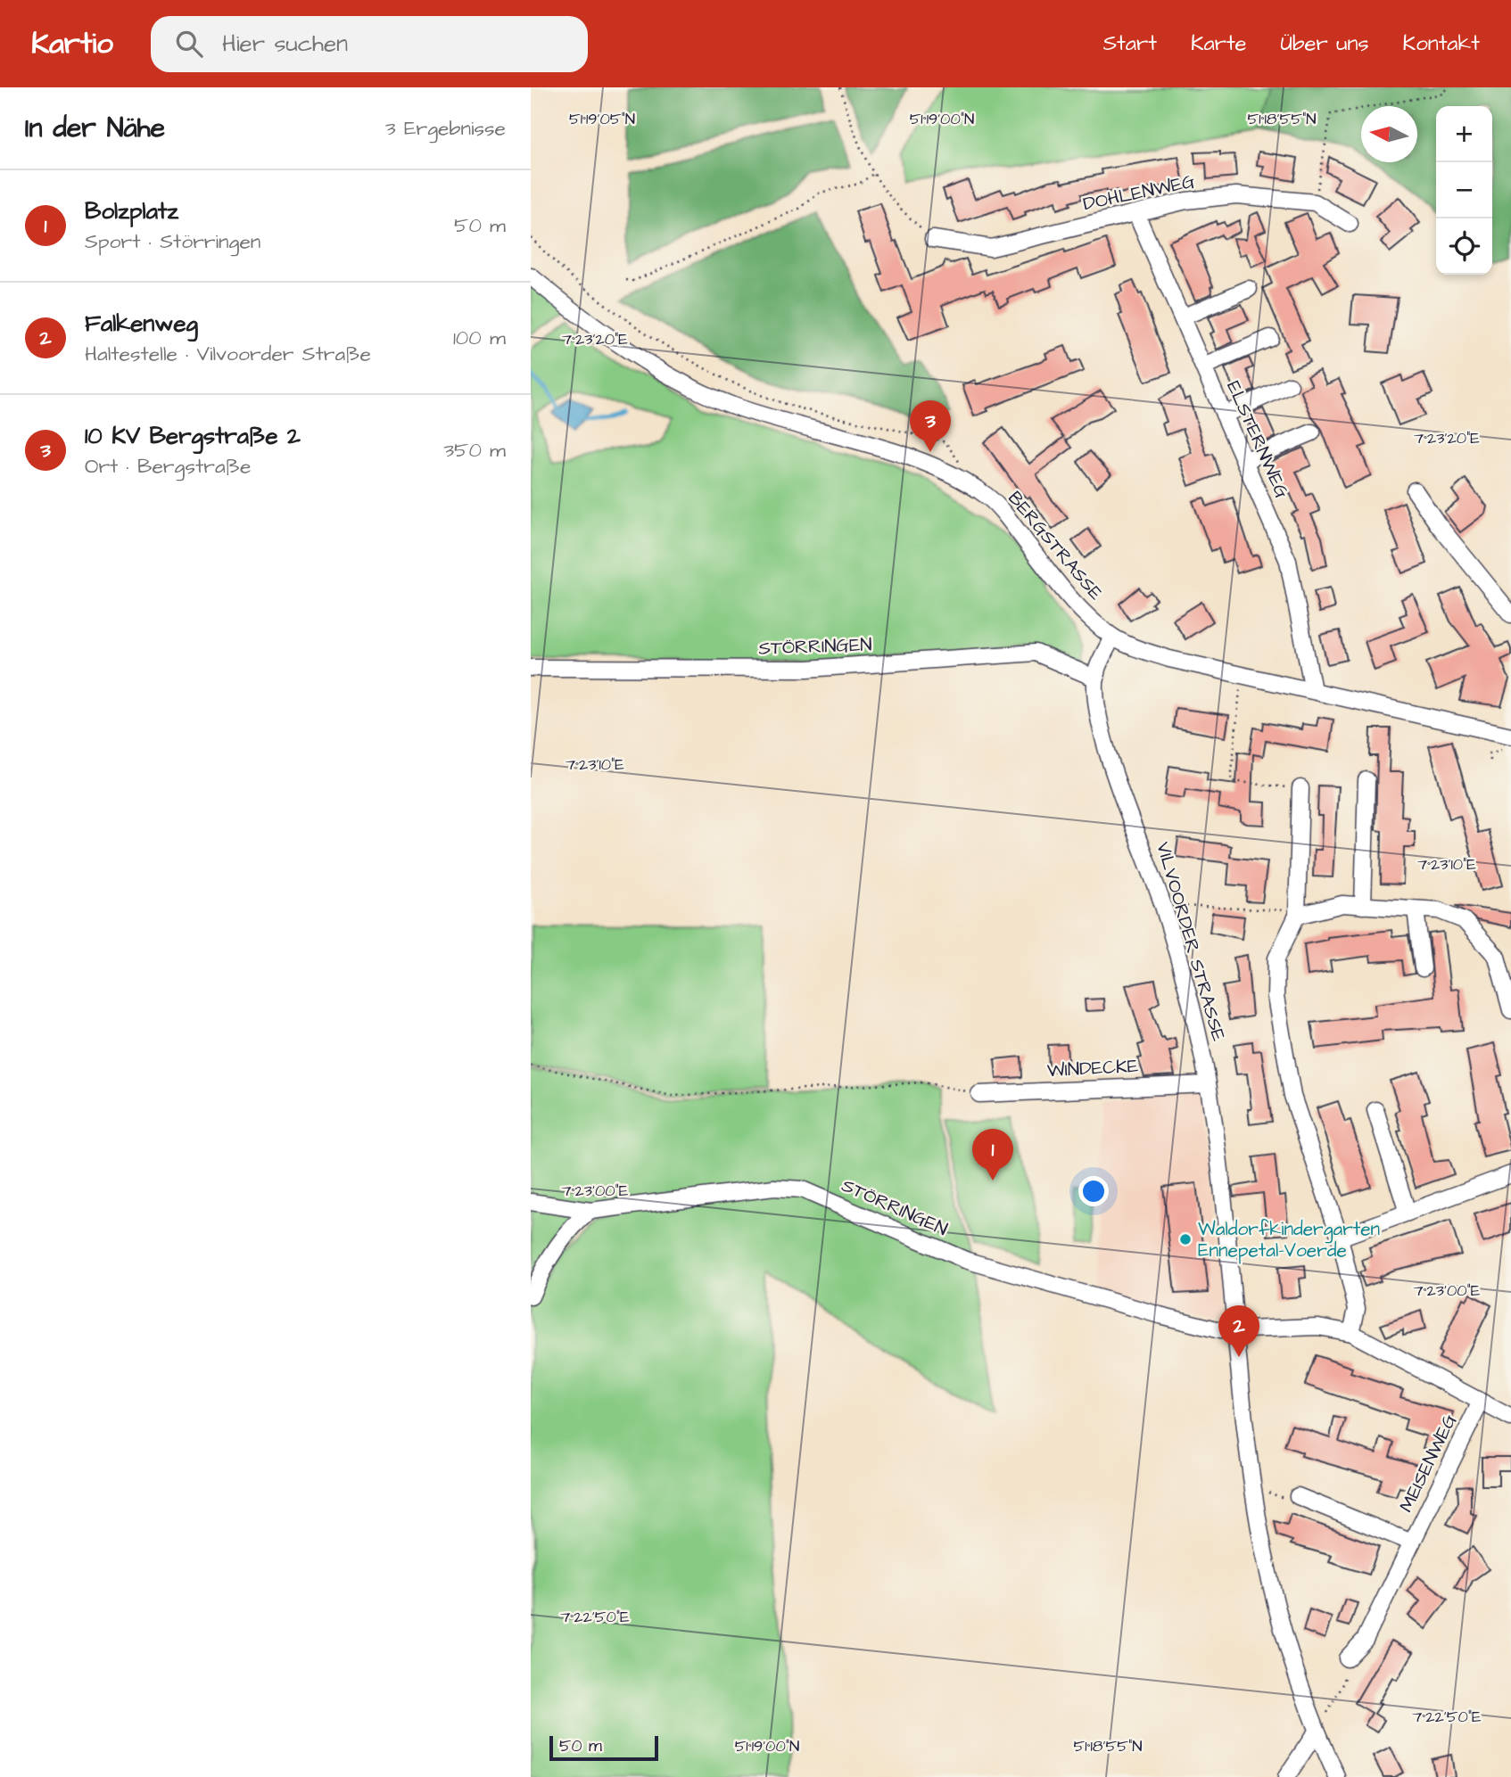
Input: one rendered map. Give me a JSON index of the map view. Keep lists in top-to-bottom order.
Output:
{
  "streets": {
    "street": [
      "DOHLENWEG",
      "ELSTERNWEG",
      "BERGSTRASSE",
      "STÖRRINGEN",
      "VILVOORDER STRASSE",
      "WINDECKE",
      "MEISENWEG"
    ]
  },
  "crossings": [
    ["DOHLENWEG", "ELSTERNWEG"],
    ["ELSTERNWEG", "BERGSTRASSE"],
    ["BERGSTRASSE", "VILVOORDER STRASSE"],
    ["STÖRRINGEN", "VILVOORDER STRASSE"],
    ["STÖRRINGEN", "MEISENWEG"],
    ["VILVOORDER STRASSE", "WINDECKE"]
  ],
  "places": ["Waldorfkindergarten Ennepetal-Voerde"],
  "scale_bar": "50 m",
  "north": "left",
  "page": {
    "header": "Kartio",
    "search": "Hier suchen",
    "nav": [
      "Start",
      "Karte",
      "Über uns",
      "Kontakt"
    ],
    "heading": ["In der Nähe", "3 Ergebnisse"],
    "map_buttons": ["+", "−"],
    "list": [
      {
        "mark": "1",
        "name": "Bolzplatz",
        "note": "Sport · Störringen",
        "value": "50 m"
      },
      {
        "mark": "2",
        "name": "Falkenweg",
        "note": "Haltestelle · Vilvoorder Straße",
        "value": "100 m"
      },
      {
        "mark": "3",
        "name": "10 KV Bergstraße 2",
        "note": "Ort · Bergstraße",
        "value": "350 m"
      }
    ],
    "pins": ["3", "1", "2"],
    "scale": "50 m"
  },
  "coordinates": [
    "51°19'05\"N",
    "51°19'00\"N",
    "51°18'55\"N",
    "7°23'20\"E",
    "7°23'10\"E",
    "7°23'00\"E",
    "7°22'50\"E"
  ]
}
